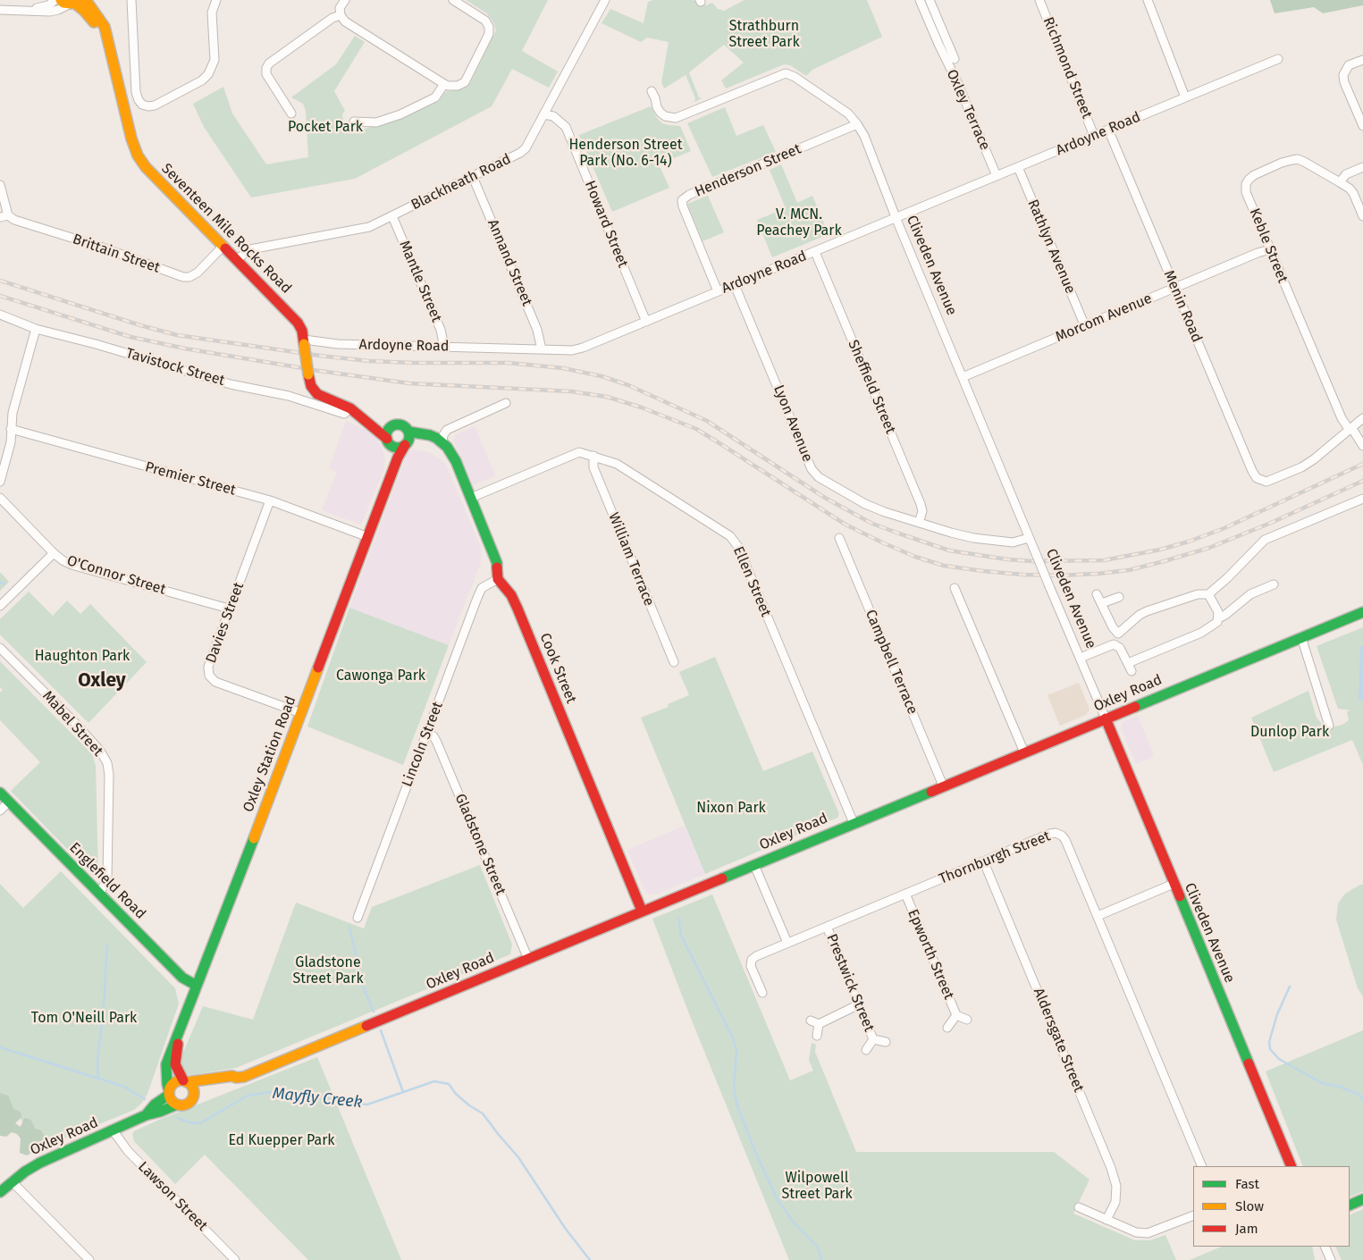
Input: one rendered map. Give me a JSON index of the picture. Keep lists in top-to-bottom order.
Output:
{
  "streets": {
    "main road": [
      "Seventeen Mile Rocks Road",
      "Cliveden Avenue",
      "Cook Street",
      "Oxley Road",
      "Oxley Station Road",
      "Englefield Road"
    ],
    "street": [
      "Richmond Street",
      "Oxley Terrace",
      "Ardoyne Road",
      "Henderson Street",
      "Blackheath Road",
      "Howard Street",
      "Keble Street",
      "Rathlyn Avenue",
      "Brittain Street",
      "Annand Street",
      "Mantle Street",
      "Menin Road",
      "Morcom Avenue",
      "Tavistock Street",
      "Sheffield Street",
      "Lyon Avenue",
      "Premier Street",
      "William Terrace",
      "O'Connor Street",
      "Ellen Street",
      "Davies Street",
      "Campbell Terrace",
      "Mabel Street",
      "Lincoln Street",
      "Gladstone Street",
      "Thornburgh Street",
      "Epworth Street",
      "Prestwick Street",
      "Aldersgate Street",
      "Lawson Street"
    ]
  },
  "crossings": [
    ["Richmond Street", "Ardoyne Road"],
    ["Oxley Terrace", "Ardoyne Road"],
    ["Ardoyne Road", "Henderson Street"],
    ["Ardoyne Road", "Howard Street"],
    ["Ardoyne Road", "Seventeen Mile Rocks Road"],
    ["Ardoyne Road", "Rathlyn Avenue"],
    ["Ardoyne Road", "Annand Street"],
    ["Ardoyne Road", "Cliveden Avenue"],
    ["Ardoyne Road", "Mantle Street"],
    ["Ardoyne Road", "Menin Road"],
    ["Ardoyne Road", "Sheffield Street"],
    ["Ardoyne Road", "Lyon Avenue"],
    ["Henderson Street", "Cliveden Avenue"],
    ["Blackheath Road", "Howard Street"],
    ["Blackheath Road", "Seventeen Mile Rocks Road"],
    ["Blackheath Road", "Annand Street"],
    ["Blackheath Road", "Mantle Street"],
    ["Seventeen Mile Rocks Road", "Brittain Street"],
    ["Seventeen Mile Rocks Road", "Tavistock Street"],
    ["Seventeen Mile Rocks Road", "Oxley Station Road"],
    ["Keble Street", "Menin Road"],
    ["Keble Street", "Morcom Avenue"],
    ["Rathlyn Avenue", "Morcom Avenue"],
    ["Cliveden Avenue", "Morcom Avenue"],
    ["Cliveden Avenue", "Lyon Avenue"],
    ["Cliveden Avenue", "Oxley Road"],
    ["Menin Road", "Morcom Avenue"],
    ["Sheffield Street", "Lyon Avenue"],
    ["Premier Street", "Davies Street"],
    ["Premier Street", "Oxley Station Road"],
    ["William Terrace", "Ellen Street"],
    ["O'Connor Street", "Davies Street"],
    ["Ellen Street", "Oxley Road"],
    ["Davies Street", "Oxley Station Road"],
    ["Campbell Terrace", "Oxley Road"],
    ["Cook Street", "Oxley Road"],
    ["Cook Street", "Lincoln Street"],
    ["Oxley Road", "Oxley Station Road"],
    ["Oxley Road", "Gladstone Street"],
    ["Oxley Road", "Lawson Street"],
    ["Mabel Street", "Englefield Road"],
    ["Lincoln Street", "Gladstone Street"],
    ["Oxley Station Road", "Englefield Road"],
    ["Thornburgh Street", "Epworth Street"],
    ["Thornburgh Street", "Prestwick Street"],
    ["Thornburgh Street", "Aldersgate Street"]
  ],
  "districts": ["Oxley"],
  "water": ["Mayfly Creek"],
  "parks": [
    "Strathburn Street Park",
    "Pocket Park",
    "Henderson Street Park (No. 6-14)",
    "V. MCN. Peachey Park",
    "Haughton Park",
    "Cawonga Park",
    "Dunlop Park",
    "Nixon Park",
    "Gladstone Street Park",
    "Tom O'Neill Park",
    "Ed Kuepper Park",
    "Wilpowell Street Park"
  ],
  "legend": ["Fast", "Slow", "Jam"]
}
